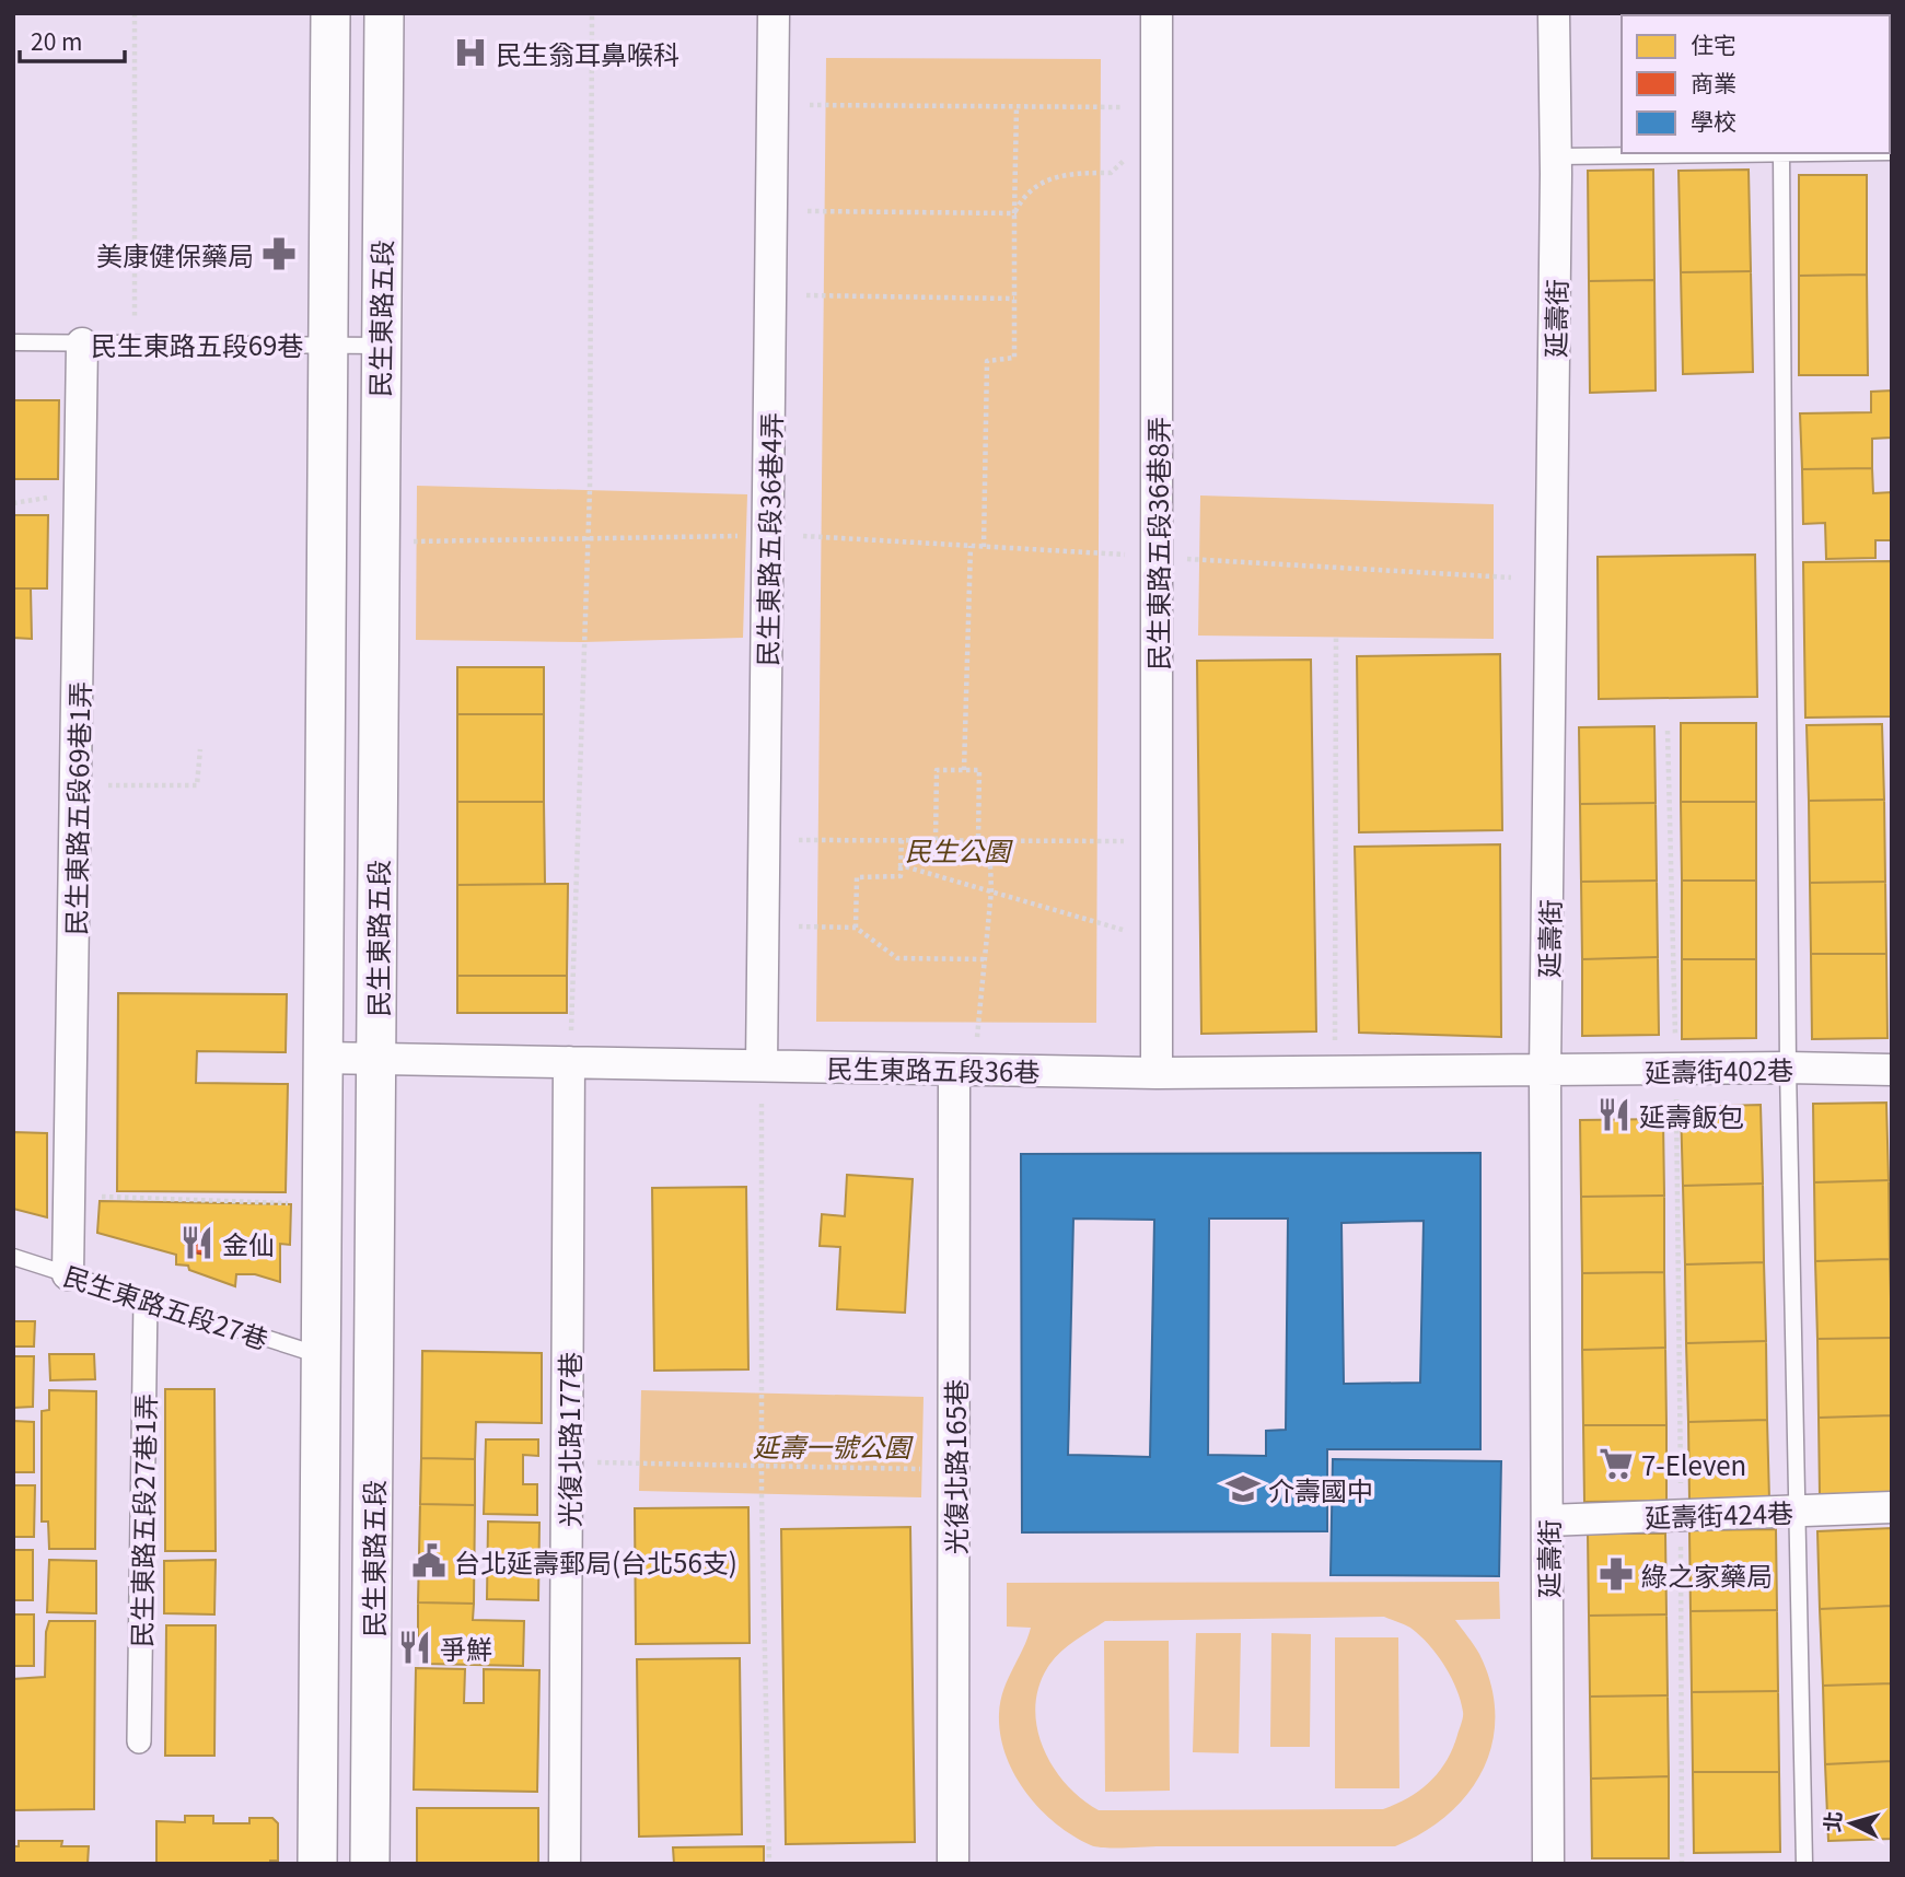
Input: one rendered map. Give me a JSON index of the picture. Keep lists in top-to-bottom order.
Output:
{
  "streets": {
    "street": [
      "民生東路五段",
      "延壽街",
      "民生東路五段36巷4弄",
      "民生東路五段36巷8弄",
      "民生東路五段69巷1弄",
      "民生東路五段36巷",
      "延壽街402巷",
      "光復北路177巷",
      "光復北路165巷",
      "延壽街424巷",
      "民生東路五段27巷1弄"
    ],
    "lane": ["民生東路五段69巷", "民生東路五段27巷"]
  },
  "crossings": [
    ["民生東路五段", "民生東路五段69巷"],
    ["民生東路五段", "民生東路五段36巷"],
    ["民生東路五段", "民生東路五段27巷"],
    ["延壽街", "民生東路五段36巷"],
    ["延壽街", "延壽街402巷"],
    ["延壽街", "延壽街424巷"],
    ["民生東路五段69巷", "民生東路五段69巷1弄"],
    ["民生東路五段36巷4弄", "民生東路五段36巷"],
    ["民生東路五段36巷8弄", "民生東路五段36巷"],
    ["民生東路五段69巷1弄", "民生東路五段27巷"],
    ["民生東路五段36巷", "延壽街402巷"],
    ["民生東路五段36巷", "光復北路177巷"],
    ["民生東路五段36巷", "光復北路165巷"],
    ["民生東路五段27巷", "民生東路五段27巷1弄"]
  ],
  "parks": ["民生公園", "延壽一號公園"],
  "places": {
    "hospital": ["民生翁耳鼻喉科"],
    "pharmacy": ["美康健保藥局", "綠之家藥局"],
    "restaurant": ["延壽飯包", "金仙", "爭鮮"],
    "supermarket": ["7-Eleven"],
    "school or university": ["介壽國中"],
    "public building": ["台北延壽郵局(台北56支)"]
  },
  "legend": ["住宅", "商業", "學校"],
  "scale_bar": "20 m",
  "north": "left"
}
